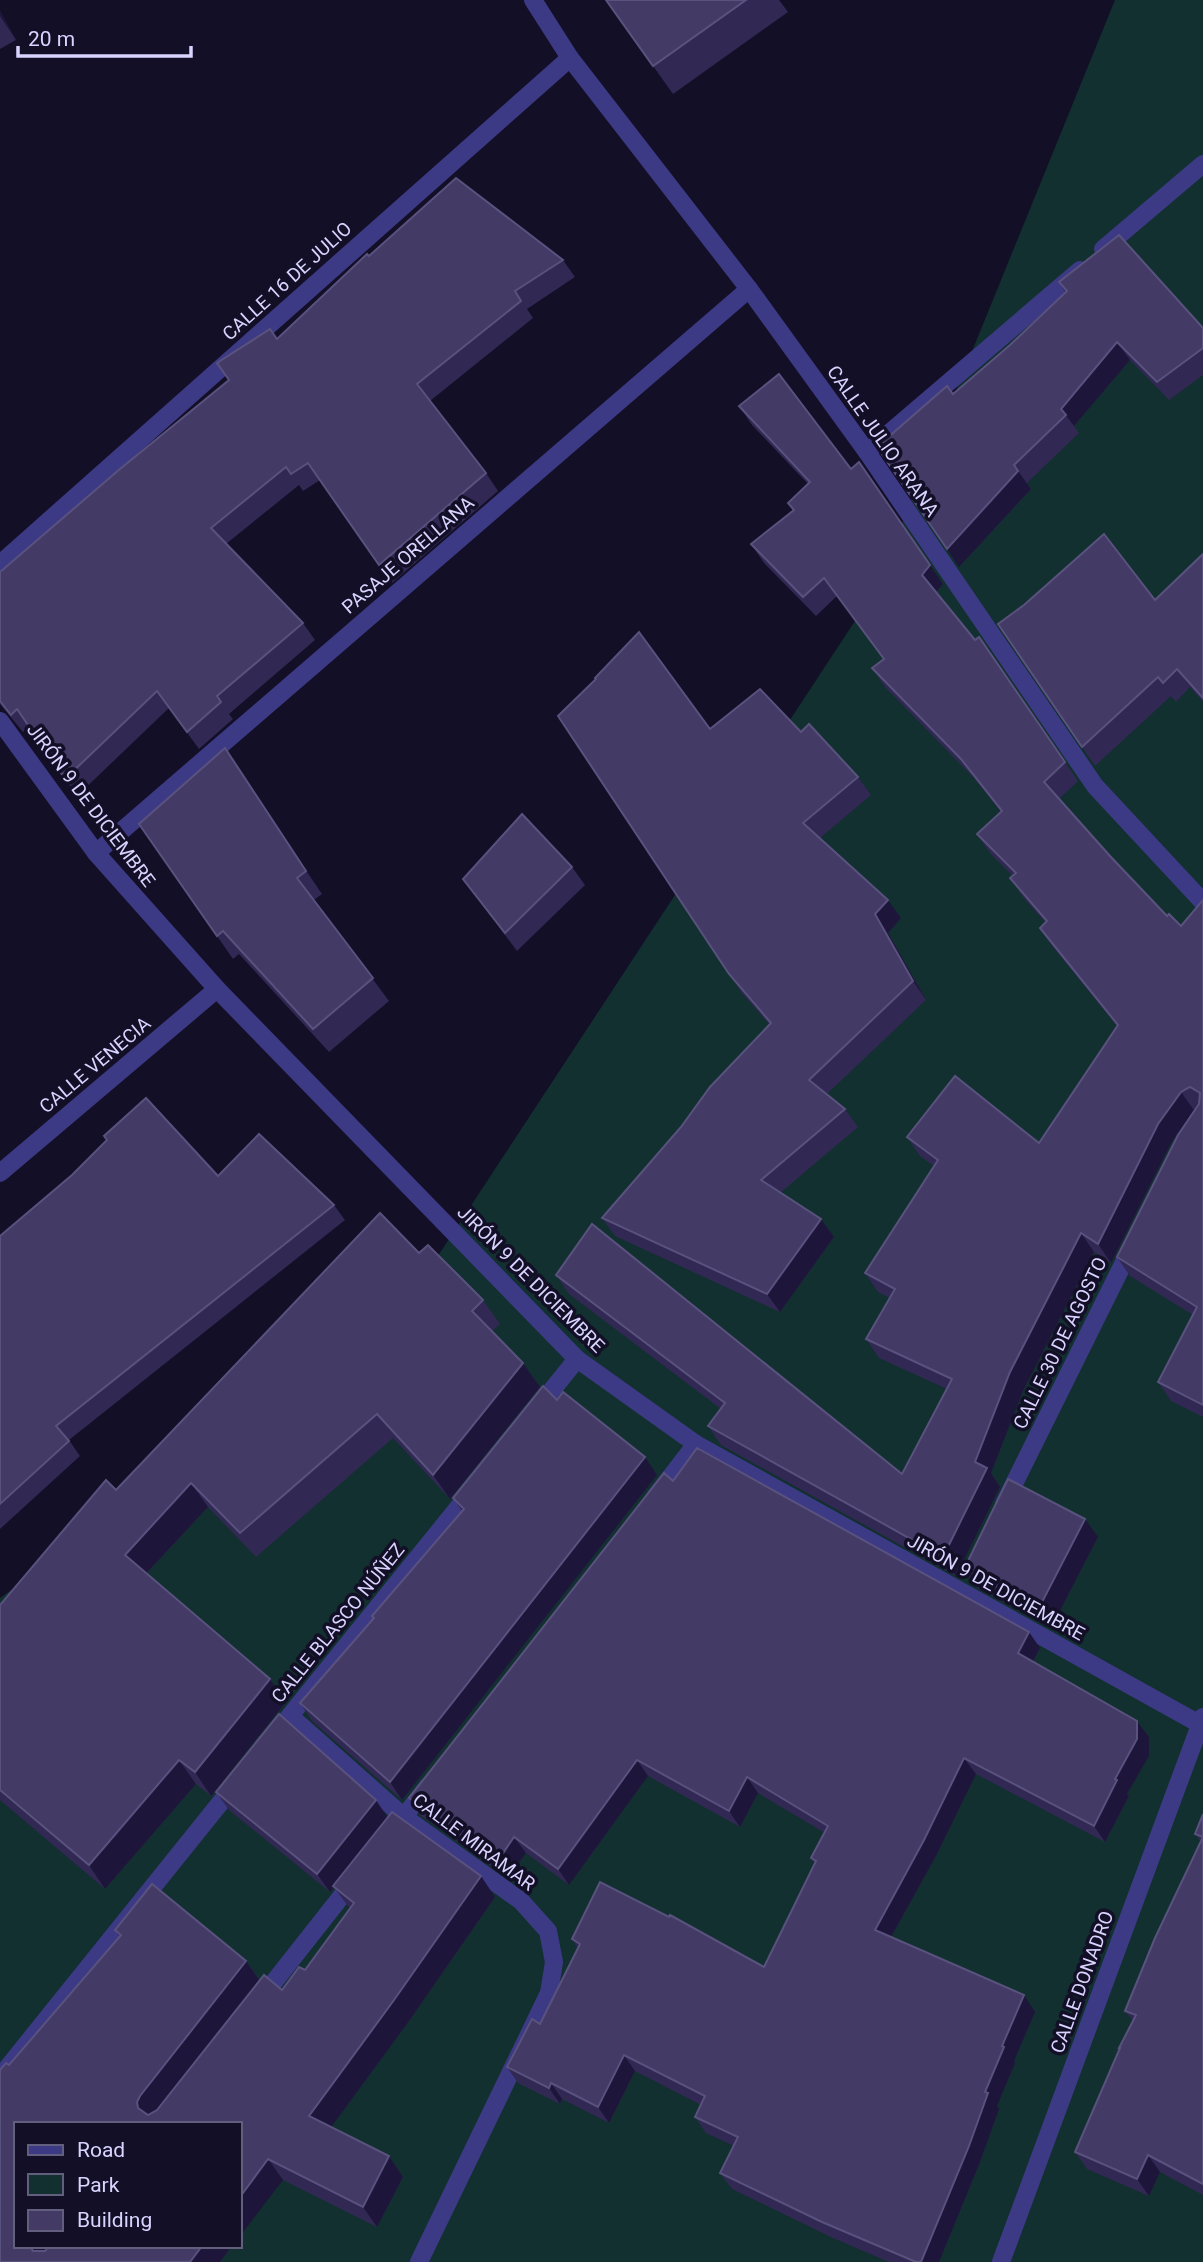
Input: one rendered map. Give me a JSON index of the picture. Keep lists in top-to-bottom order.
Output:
{
  "streets": {
    "street": [
      "CALLE 16 DE JULIO",
      "CALLE JULIO ARANA",
      "PASAJE ORELLANA",
      "JIRÓN 9 DE DICIEMBRE",
      "CALLE VENECIA",
      "CALLE 30 DE AGOSTO",
      "CALLE BLASCO NÚÑEZ",
      "CALLE MIRAMAR",
      "CALLE DONADRO"
    ]
  },
  "crossings": [
    ["CALLE 16 DE JULIO", "CALLE JULIO ARANA"],
    ["CALLE JULIO ARANA", "PASAJE ORELLANA"],
    ["PASAJE ORELLANA", "JIRÓN 9 DE DICIEMBRE"],
    ["JIRÓN 9 DE DICIEMBRE", "CALLE VENECIA"],
    ["JIRÓN 9 DE DICIEMBRE", "CALLE DONADRO"],
    ["CALLE BLASCO NÚÑEZ", "CALLE MIRAMAR"]
  ],
  "legend": ["Road", "Park", "Building"],
  "scale_bar": "20 m"
}
